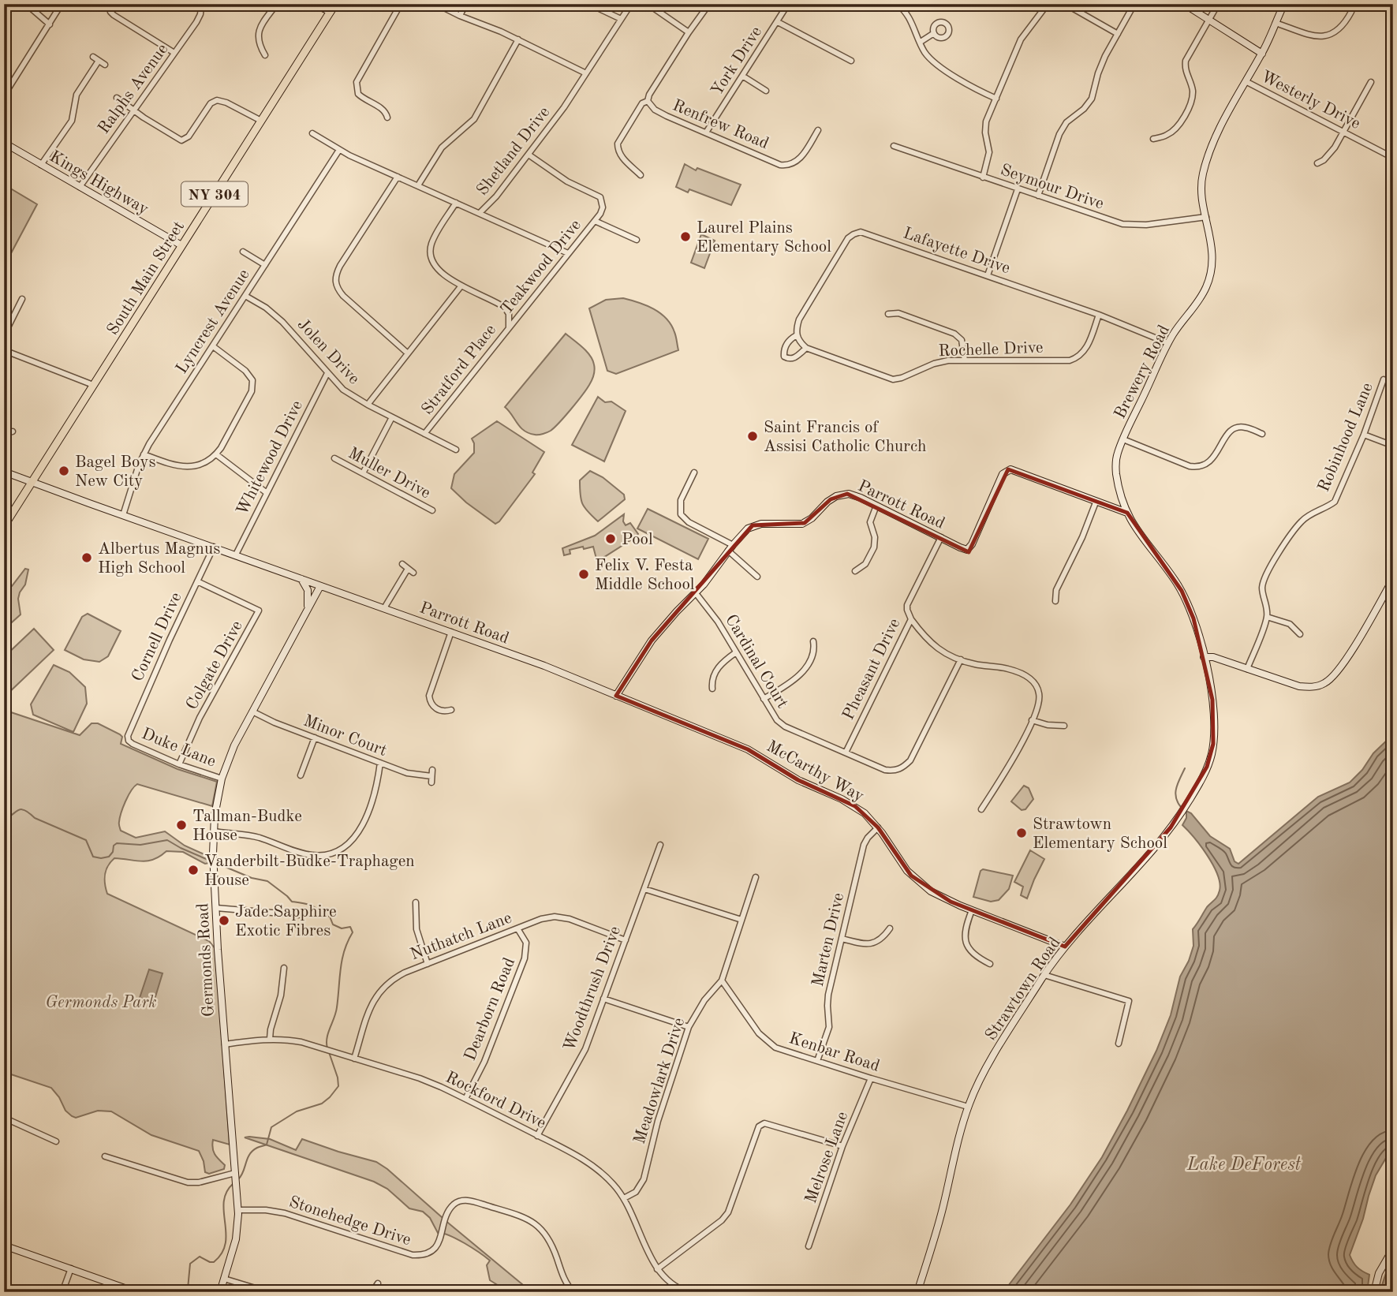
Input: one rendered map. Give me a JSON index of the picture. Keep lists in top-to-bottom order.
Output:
{
  "streets": {
    "main road": ["NY 304", "South Main Street"],
    "street": [
      "York Drive",
      "Ralphs Avenue",
      "Westerly Drive",
      "Renfrew Road",
      "Shetland Drive",
      "Kings Highway",
      "Seymour Drive",
      "Lafayette Drive",
      "Teakwood Drive",
      "Lyncrest Avenue",
      "Rochelle Drive",
      "Jolen Drive",
      "Stratford Place",
      "Brewery Road",
      "Robinhood Lane",
      "Whitewood Drive",
      "Muller Drive",
      "Parrott Road",
      "Cornell Drive",
      "Cardinal Court",
      "Colgate Drive",
      "Pheasant Drive",
      "Minor Court",
      "Duke Lane",
      "McCarthy Way",
      "Nuthatch Lane",
      "Marten Drive",
      "Germonds Road",
      "Woodthrush Drive",
      "Strawtown Road",
      "Dearborn Road",
      "Kenbar Road",
      "Meadowlark Drive",
      "Rockford Drive",
      "Melrose Lane",
      "Stonehedge Drive"
    ]
  },
  "crossings": [
    ["York Drive", "Renfrew Road"],
    ["Ralphs Avenue", "Kings Highway"],
    ["Westerly Drive", "Brewery Road"],
    ["Shetland Drive", "Lyncrest Avenue"],
    ["Shetland Drive", "Stratford Place"],
    ["Kings Highway", "South Main Street"],
    ["Seymour Drive", "Brewery Road"],
    ["NY 304", "South Main Street"],
    ["Lafayette Drive", "Rochelle Drive"],
    ["Lafayette Drive", "Brewery Road"],
    ["Teakwood Drive", "Stratford Place"],
    ["Lyncrest Avenue", "Jolen Drive"],
    ["Jolen Drive", "Stratford Place"],
    ["Jolen Drive", "Whitewood Drive"],
    ["Brewery Road", "Parrott Road"],
    ["Brewery Road", "Strawtown Road"],
    ["Parrott Road", "Cardinal Court"],
    ["Parrott Road", "Pheasant Drive"],
    ["Parrott Road", "McCarthy Way"],
    ["Parrott Road", "Germonds Road"],
    ["Cornell Drive", "Colgate Drive"],
    ["Cornell Drive", "Duke Lane"],
    ["Cardinal Court", "Pheasant Drive"],
    ["Colgate Drive", "Duke Lane"],
    ["Minor Court", "Germonds Road"],
    ["Duke Lane", "Germonds Road"],
    ["McCarthy Way", "Marten Drive"],
    ["McCarthy Way", "Strawtown Road"],
    ["Nuthatch Lane", "Woodthrush Drive"],
    ["Nuthatch Lane", "Dearborn Road"],
    ["Nuthatch Lane", "Rockford Drive"],
    ["Marten Drive", "Kenbar Road"],
    ["Germonds Road", "Rockford Drive"],
    ["Germonds Road", "Stonehedge Drive"],
    ["Woodthrush Drive", "Rockford Drive"],
    ["Strawtown Road", "Kenbar Road"],
    ["Dearborn Road", "Rockford Drive"],
    ["Kenbar Road", "Meadowlark Drive"],
    ["Kenbar Road", "Melrose Lane"],
    ["Meadowlark Drive", "Rockford Drive"]
  ],
  "water": ["Lake DeForest"],
  "parks": ["Germonds Park"],
  "places": [
    "Laurel Plains Elementary School",
    "Saint Francis of Assisi Catholic Church",
    "Bagel Boys New City",
    "Pool",
    "Albertus Magnus High School",
    "Felix V. Festa Middle School",
    "Tallman-Budke House",
    "Strawtown Elementary School",
    "Vanderbilt-Budke-Traphagen House",
    "Jade Sapphire Exotic Fibres"
  ]
}
